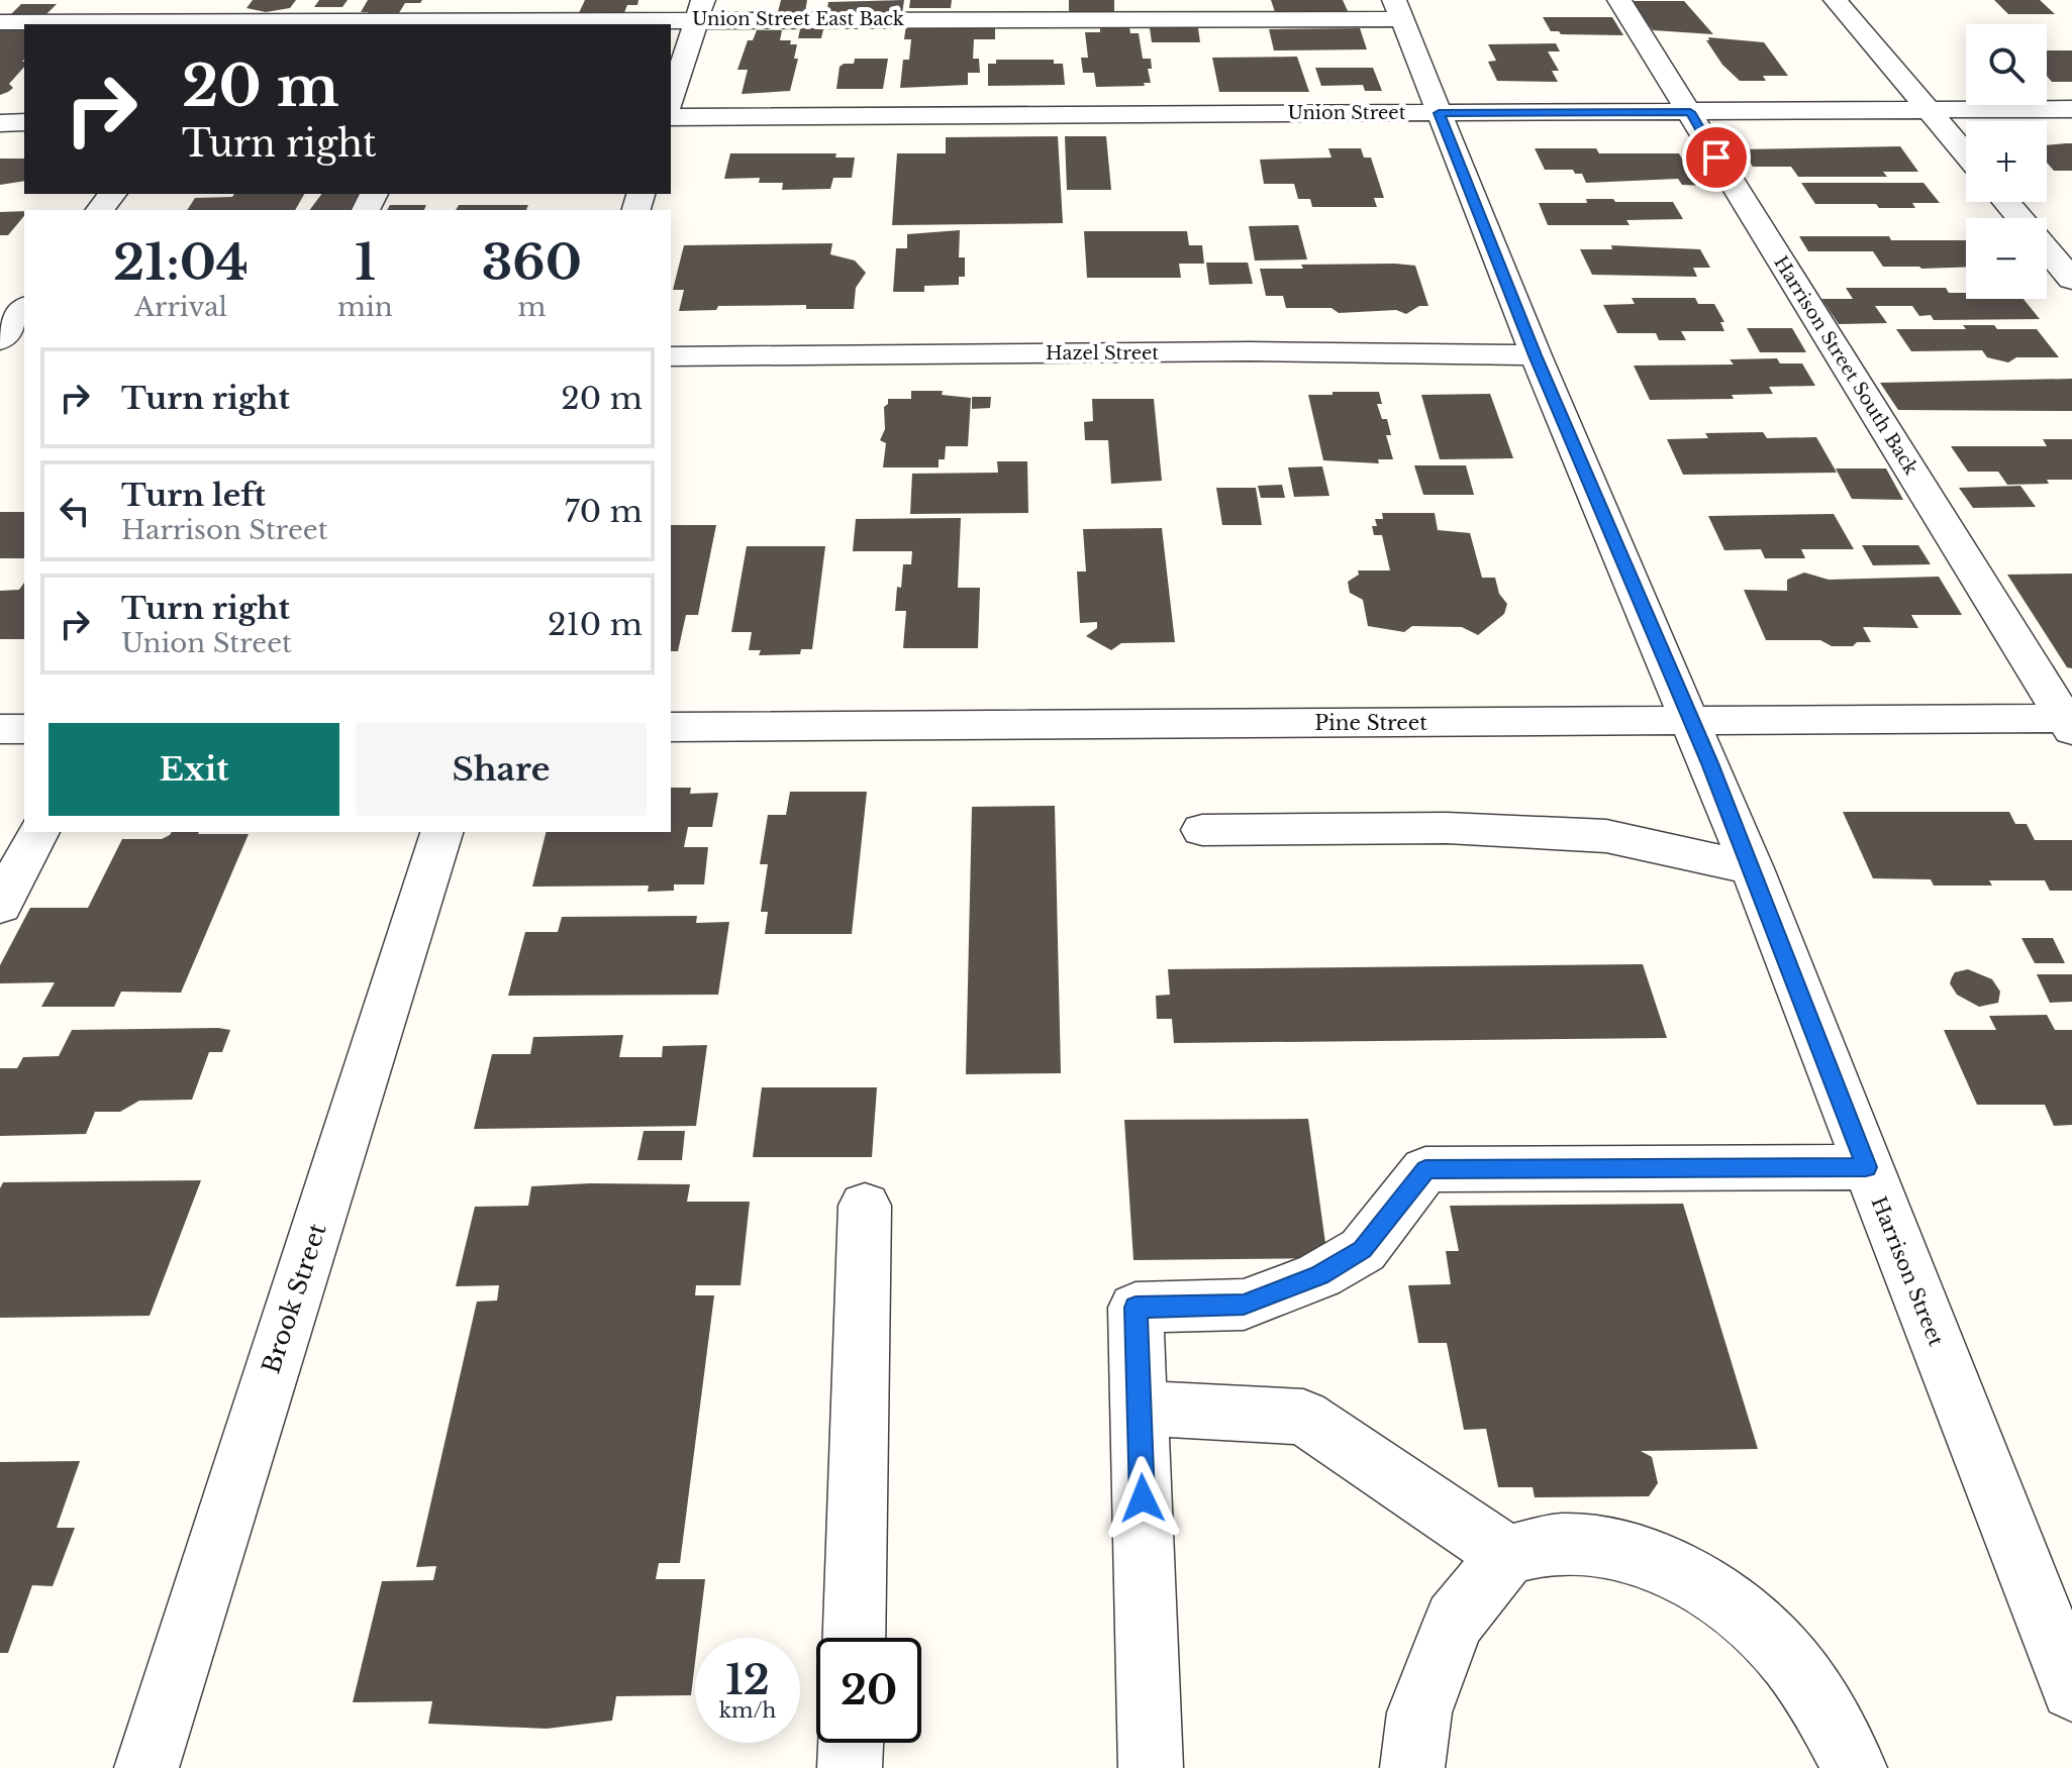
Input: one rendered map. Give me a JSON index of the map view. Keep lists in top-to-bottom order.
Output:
{
  "streets": {
    "street": [
      "Union Street East Back",
      "Union Street",
      "Hazel Street",
      "Harrison Street South Back",
      "Pine Street",
      "Harrison Street",
      "Brook Street"
    ]
  },
  "crossings": [
    ["Union Street East Back", "Harrison Street"],
    ["Union Street", "Harrison Street South Back"],
    ["Union Street", "Harrison Street"],
    ["Hazel Street", "Harrison Street"],
    ["Harrison Street South Back", "Pine Street"],
    ["Pine Street", "Harrison Street"]
  ],
  "page": {
    "map_buttons": ["+", "−"],
    "turn": ["20 m", "Turn right"],
    "eta": [
      "21:04",
      "Arrival",
      "1",
      "min",
      "360",
      "m"
    ],
    "list": [
      {
        "name": "Turn right",
        "value": "20 m"
      },
      {
        "name": "Turn left",
        "note": "Harrison Street",
        "value": "70 m"
      },
      {
        "name": "Turn right",
        "note": "Union Street",
        "value": "210 m"
      }
    ],
    "buttons": ["Exit", "Share"],
    "speed": "12 km/h",
    "limit": "20"
  }
}
